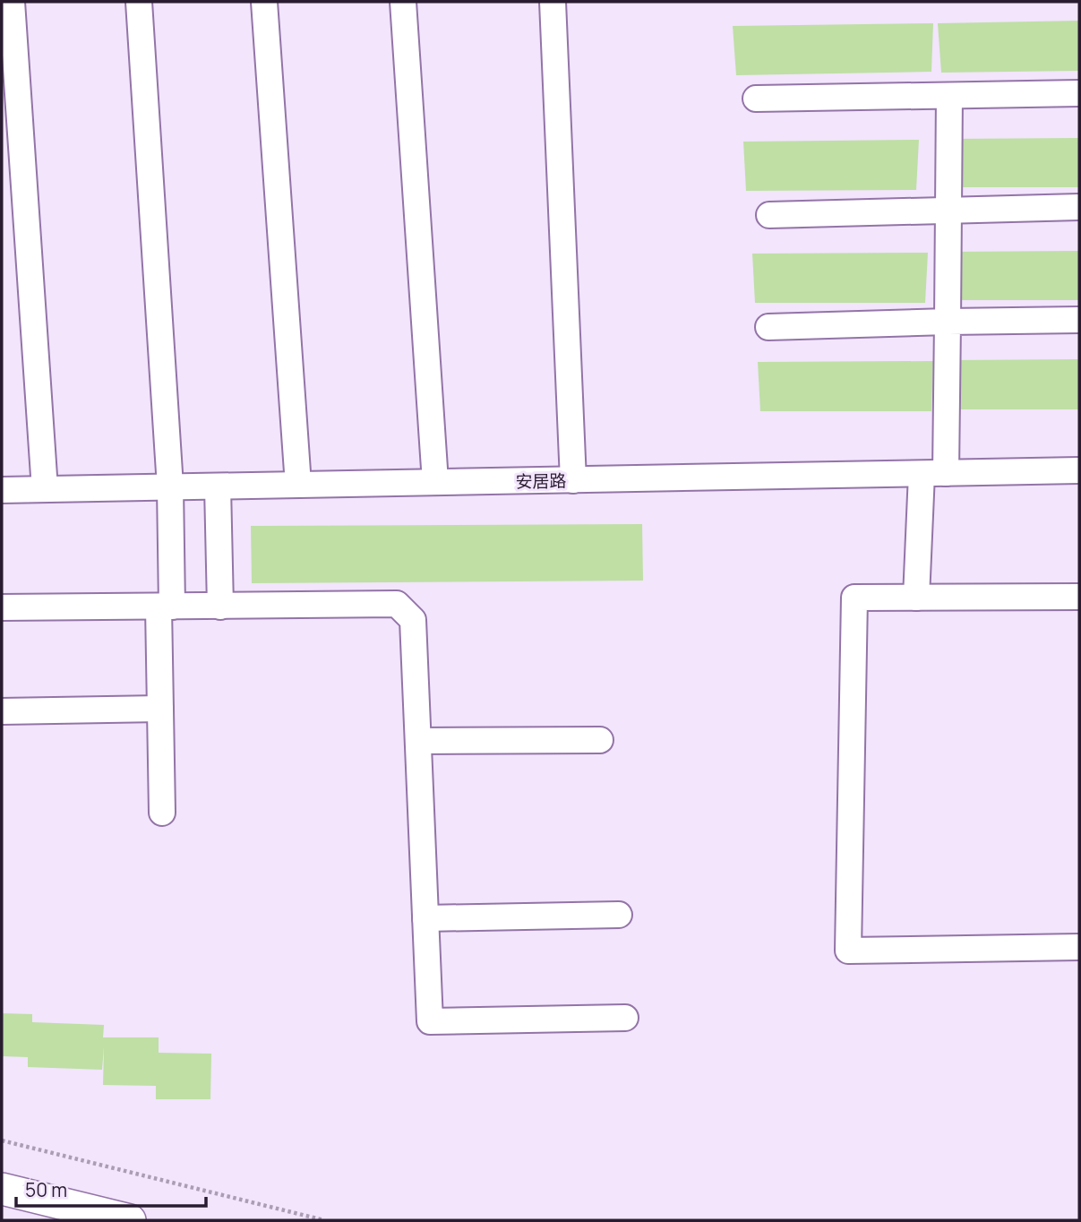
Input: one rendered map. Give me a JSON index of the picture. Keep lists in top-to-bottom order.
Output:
{
  "streets": {
    "street": ["安居路"]
  },
  "scale_bar": "50 m"
}
